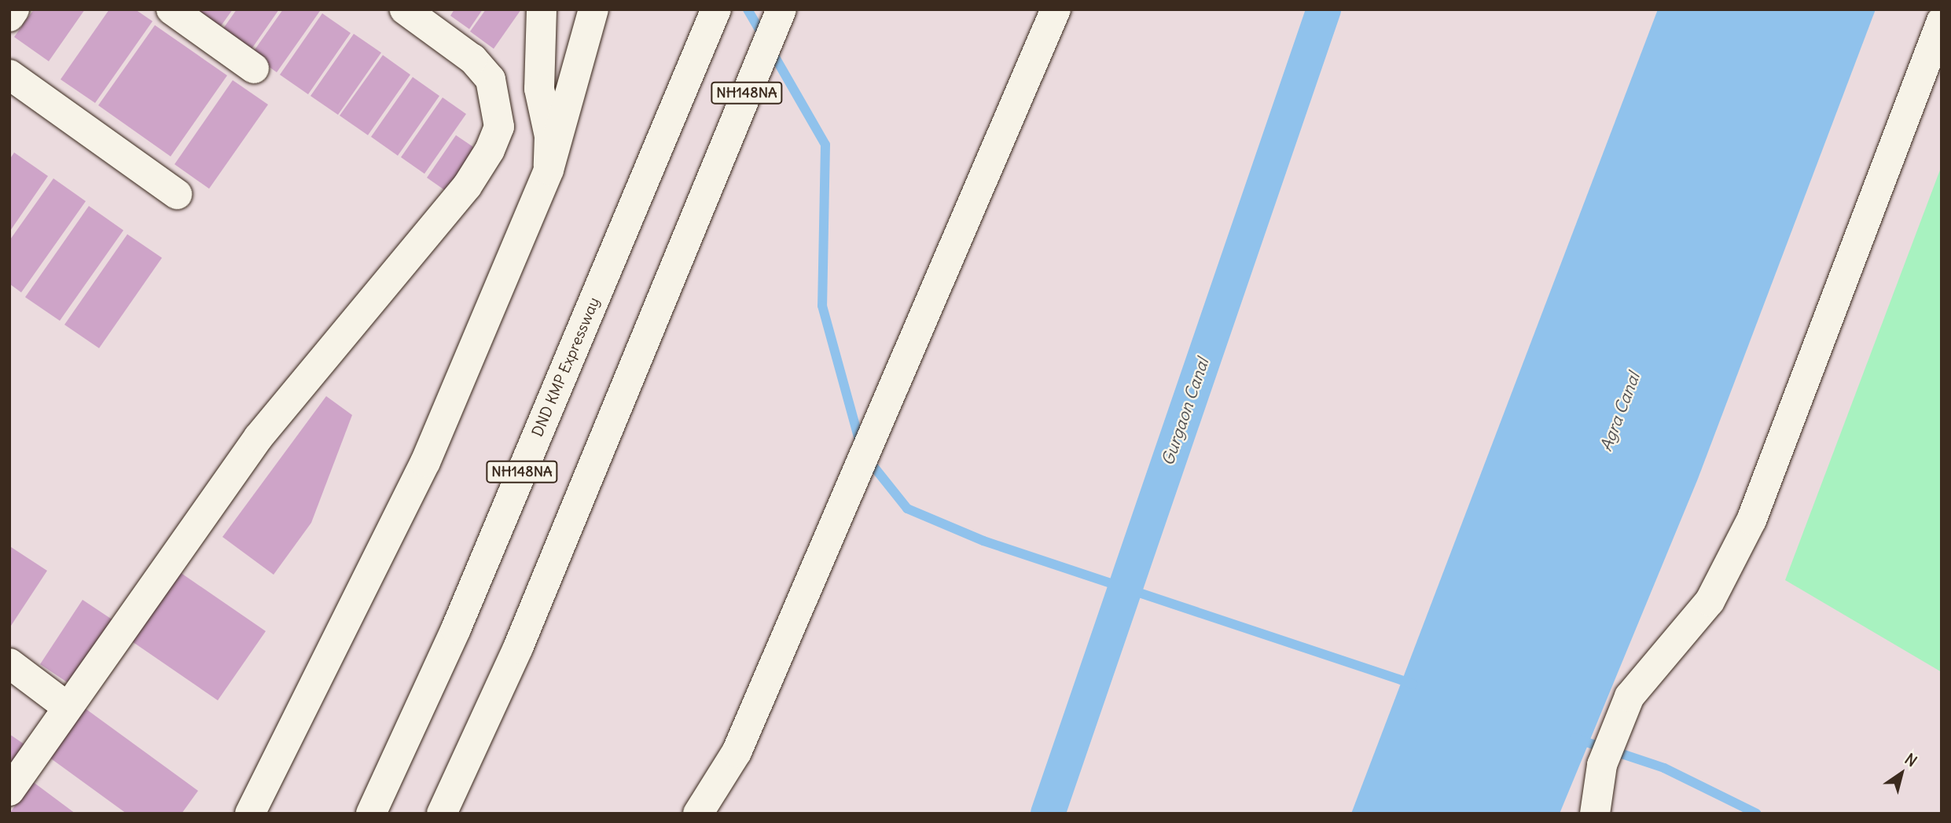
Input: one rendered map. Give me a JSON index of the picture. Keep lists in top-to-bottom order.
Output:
{
  "streets": {
    "main road": ["NH148NA", "DND KMP Expressway"]
  },
  "water": ["Gurgaon Canal", "Agra Canal"],
  "north": "top right"
}
